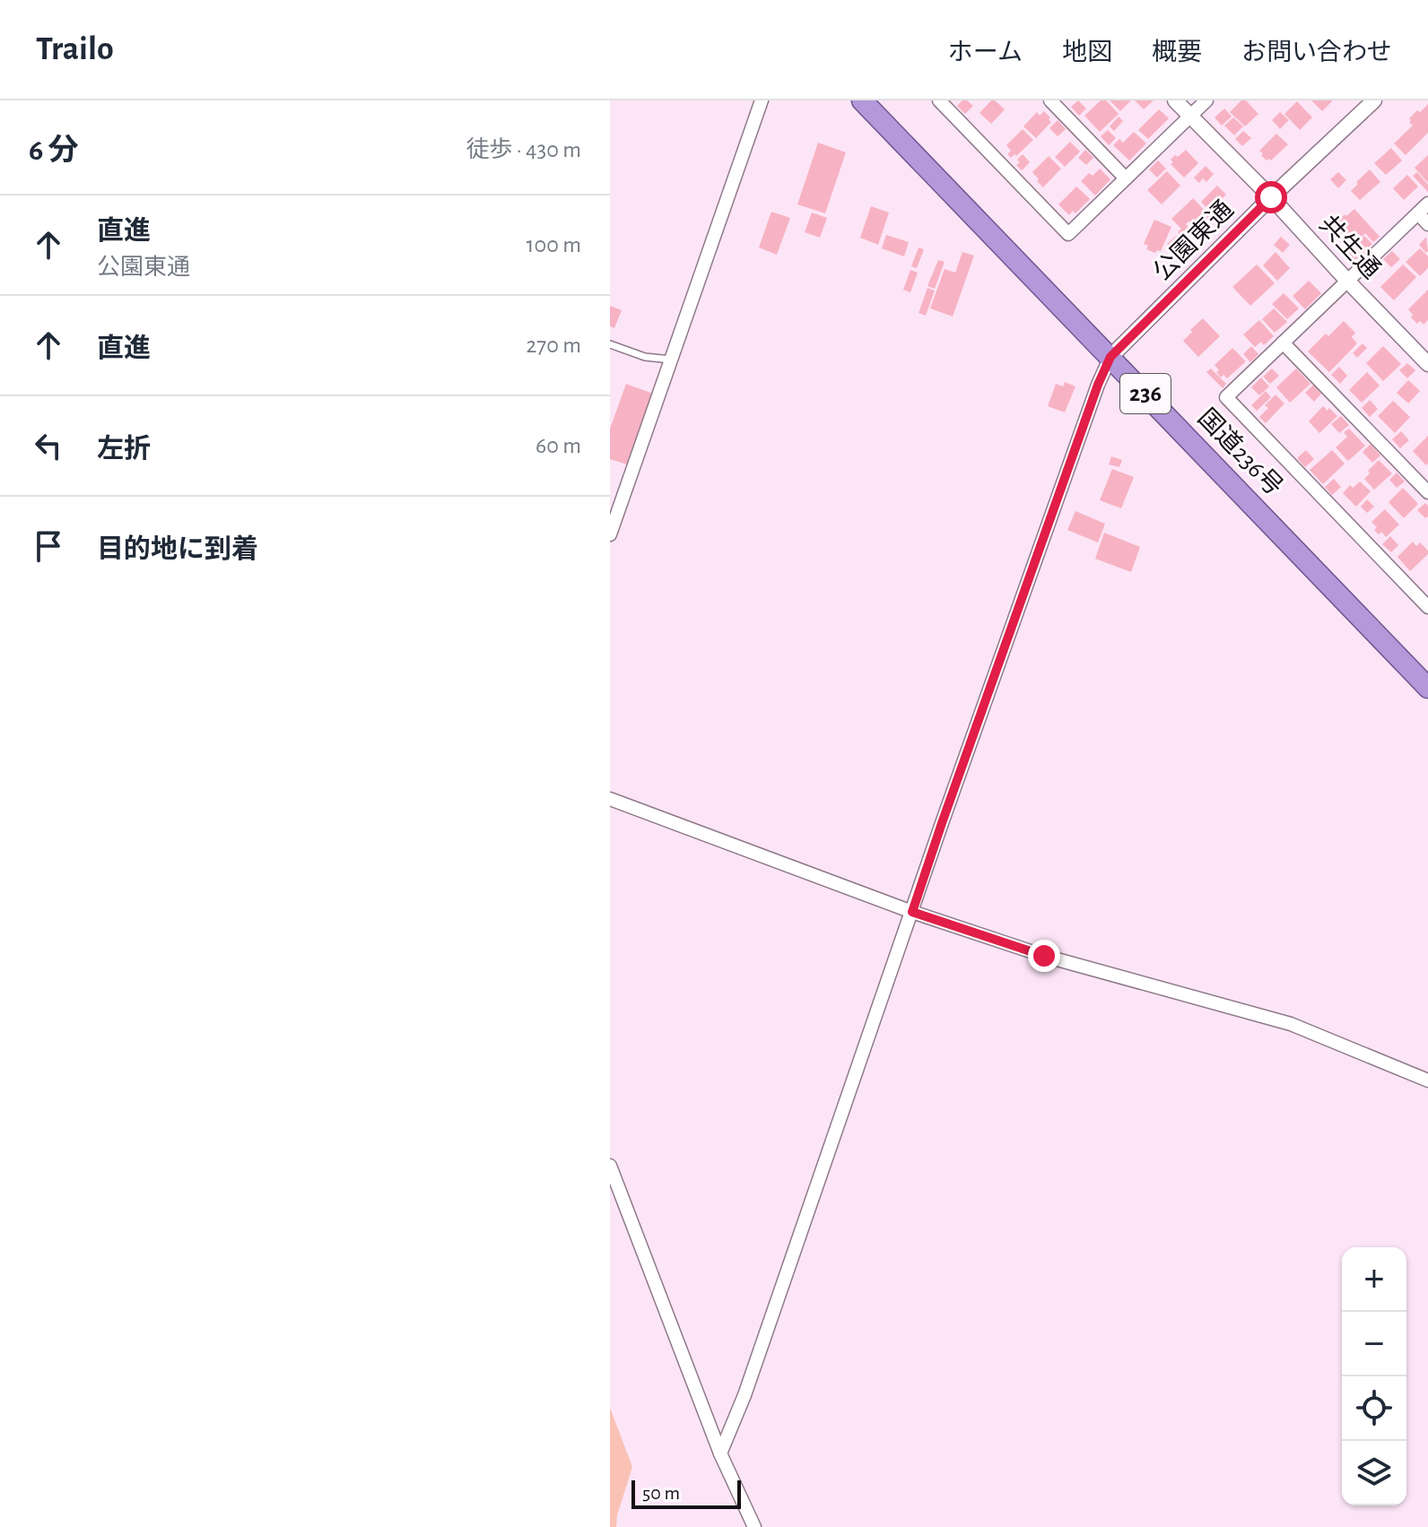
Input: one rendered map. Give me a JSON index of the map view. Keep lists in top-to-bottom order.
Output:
{
  "streets": {
    "highway": ["236", "国道236号"],
    "street": ["公園東通", "共生通"]
  },
  "crossings": [
    ["公園東通", "共生通"],
    ["公園東通", "国道236号"]
  ],
  "scale_bar": "50 m",
  "page": {
    "header": "Trailo",
    "nav": [
      "ホーム",
      "地図",
      "概要",
      "お問い合わせ"
    ],
    "heading": ["6 分", "徒歩 · 430 m"],
    "list": [
      ["直進", "公園東通", "100 m"],
      ["直進", "270 m"],
      ["左折", "60 m"],
      "目的地に到着"
    ],
    "map_buttons": ["+", "−"],
    "scale": "50 m"
  }
}
